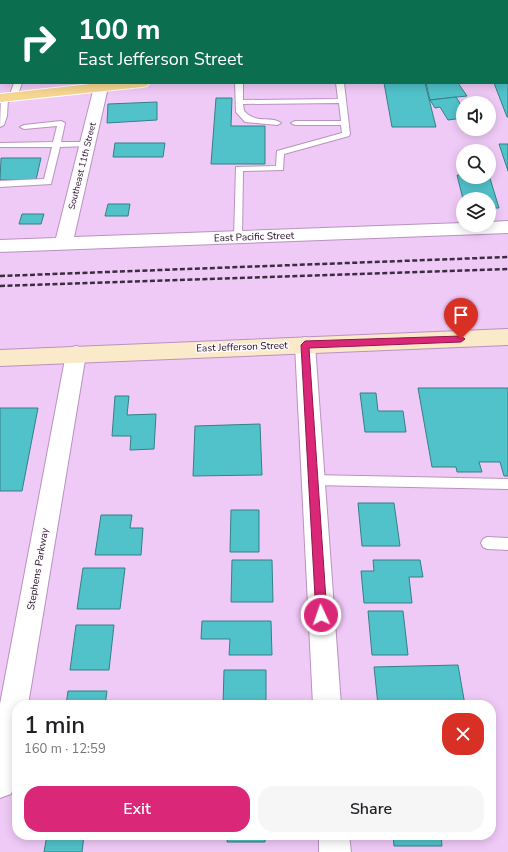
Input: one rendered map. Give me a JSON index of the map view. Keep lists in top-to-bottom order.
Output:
{
  "streets": {
    "main road": ["East Jefferson Street"],
    "street": ["Southeast 11th Street", "East Pacific Street", "Stephens Parkway"]
  },
  "crossings": [
    ["Southeast 11th Street", "East Pacific Street"],
    ["East Jefferson Street", "Stephens Parkway"]
  ],
  "page": {
    "turn": ["100 m", "East Jefferson Street"],
    "heading": ["1 min", "160 m · 12:59"],
    "buttons": ["Exit", "Share"]
  }
}
